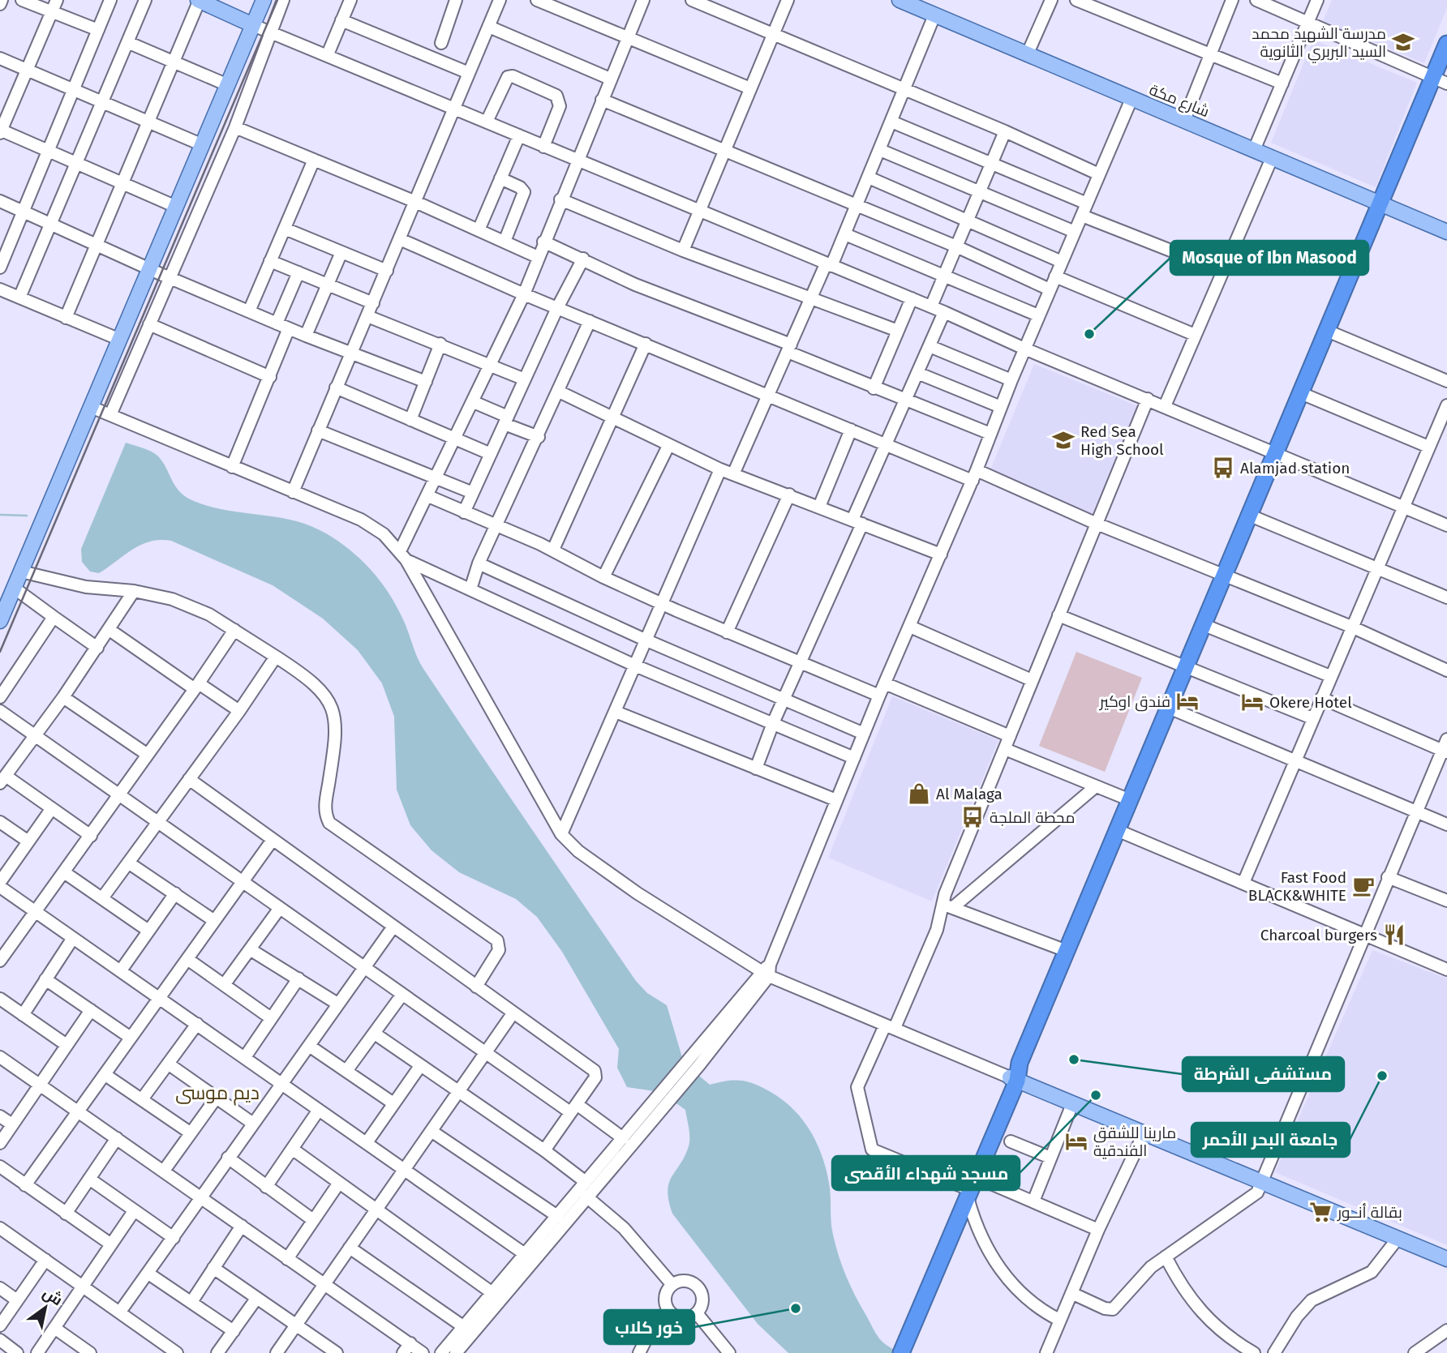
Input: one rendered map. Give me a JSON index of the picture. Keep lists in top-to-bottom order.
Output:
{
  "streets": {
    "main road": ["شارع مكة"]
  },
  "districts": ["ديم موسى"],
  "places": {
    "school or university": ["مدرسة الشهيد محمد السيد البربري الثانوية", "Red Sea High School"],
    "other": [
      "Mosque of Ibn Masood",
      "مستشفى الشرطة",
      "جامعة البحر الأحمر",
      "مسجد شهداء الأقصى",
      "خور كلاب"
    ],
    "bus stop": ["Alamjad station", "محطة الملجة"],
    "hotel": ["فندق اوكير", "Okere Hotel", "مارينا للشقق الفندقية"],
    "shop": ["Al Malaga"],
    "cafe": ["Fast Food BLACK&WHITE"],
    "restaurant": ["Charcoal burgers"],
    "supermarket": ["بقالة أنــور"]
  },
  "north": "top right"
}
